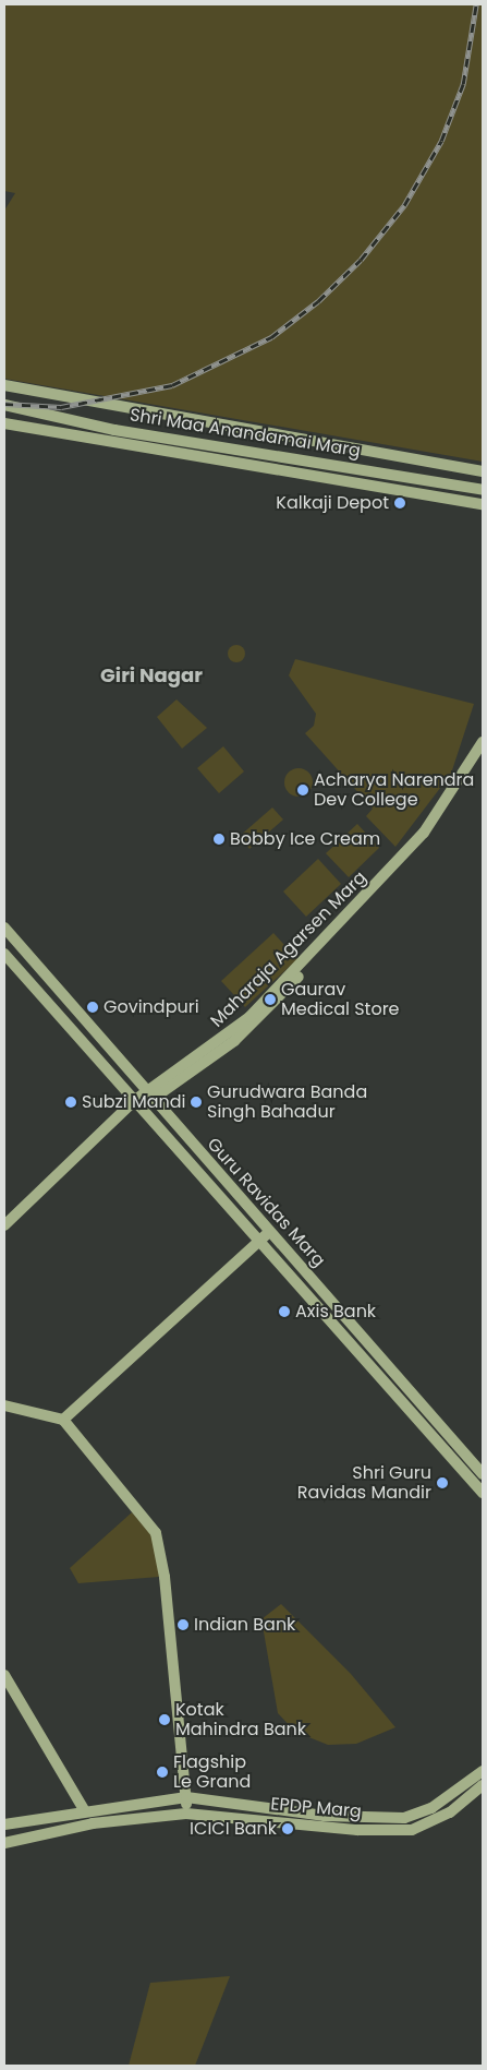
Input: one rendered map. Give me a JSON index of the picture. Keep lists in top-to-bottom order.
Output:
{
  "streets": {
    "main road": [
      "Shri Maa Anandamai Marg",
      "Maharaja Agarsen Marg",
      "Guru Ravidas Marg",
      "EPDP Marg"
    ]
  },
  "crossings": [
    ["Maharaja Agarsen Marg", "Guru Ravidas Marg"]
  ],
  "districts": ["Giri Nagar"],
  "places": [
    "Kalkaji Depot",
    "Acharya Narendra Dev College",
    "Bobby Ice Cream",
    "Gaurav Medical Store",
    "Govindpuri",
    "Subzi Mandi",
    "Gurudwara Banda Singh Bahadur",
    "Axis Bank",
    "Shri Guru Ravidas Mandir",
    "Indian Bank",
    "Kotak Mahindra Bank",
    "Flagship Le Grand",
    "ICICI Bank"
  ]
}
